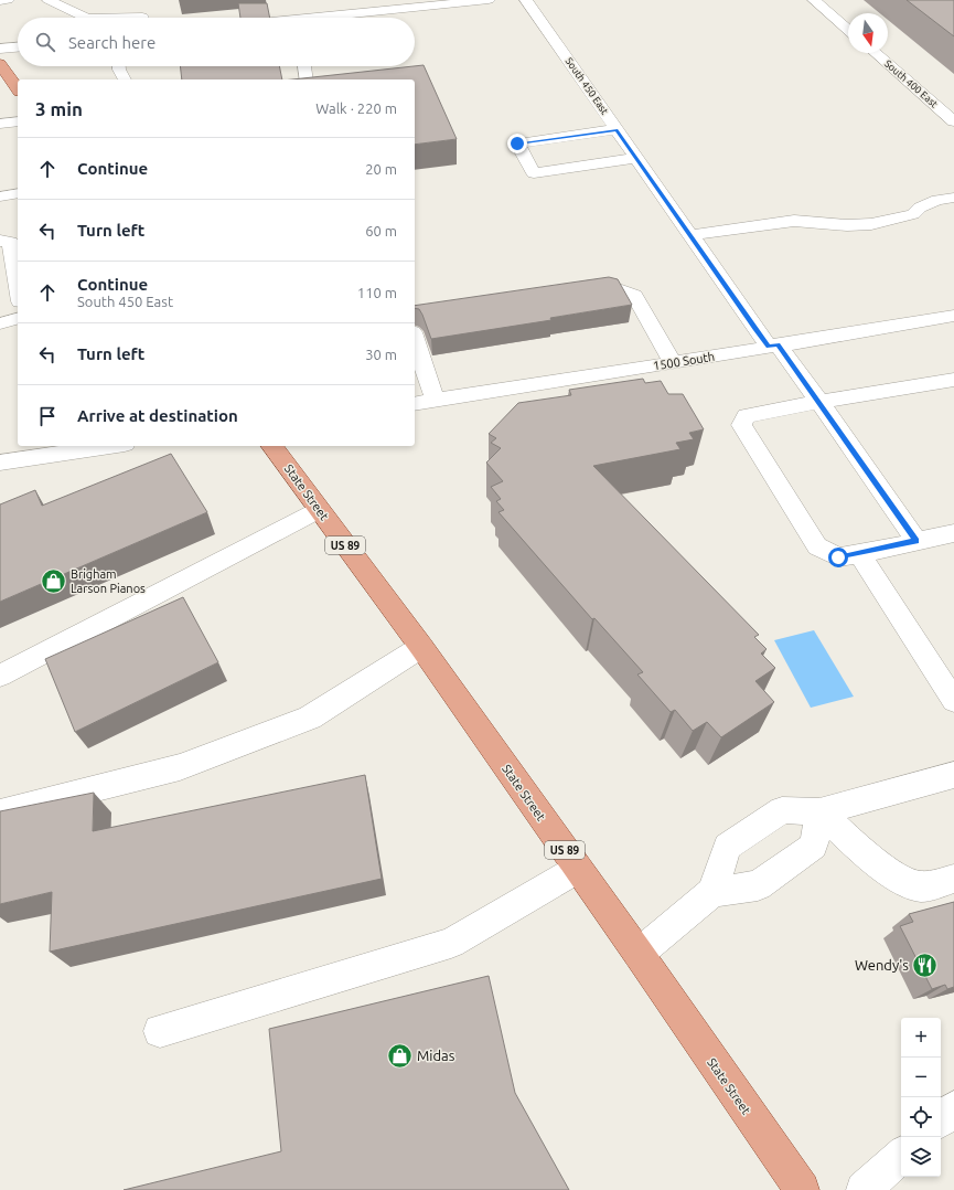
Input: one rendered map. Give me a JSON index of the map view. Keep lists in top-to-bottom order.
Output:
{
  "streets": {
    "main road": ["State Street", "US 89"],
    "street": ["South 400 East", "South 450 East", "1500 South"]
  },
  "crossings": [
    ["South 450 East", "1500 South"]
  ],
  "places": {
    "shop": ["Brigham Larson Pianos", "Midas"],
    "restaurant": ["Wendy's"]
  },
  "north": "bottom",
  "page": {
    "search": "Search here",
    "heading": ["3 min", "Walk · 220 m"],
    "list": [
      ["Continue", "20 m"],
      ["Turn left", "60 m"],
      ["Continue", "South 450 East", "110 m"],
      ["Turn left", "30 m"],
      "Arrive at destination"
    ],
    "map_buttons": ["+", "−"]
  }
}
